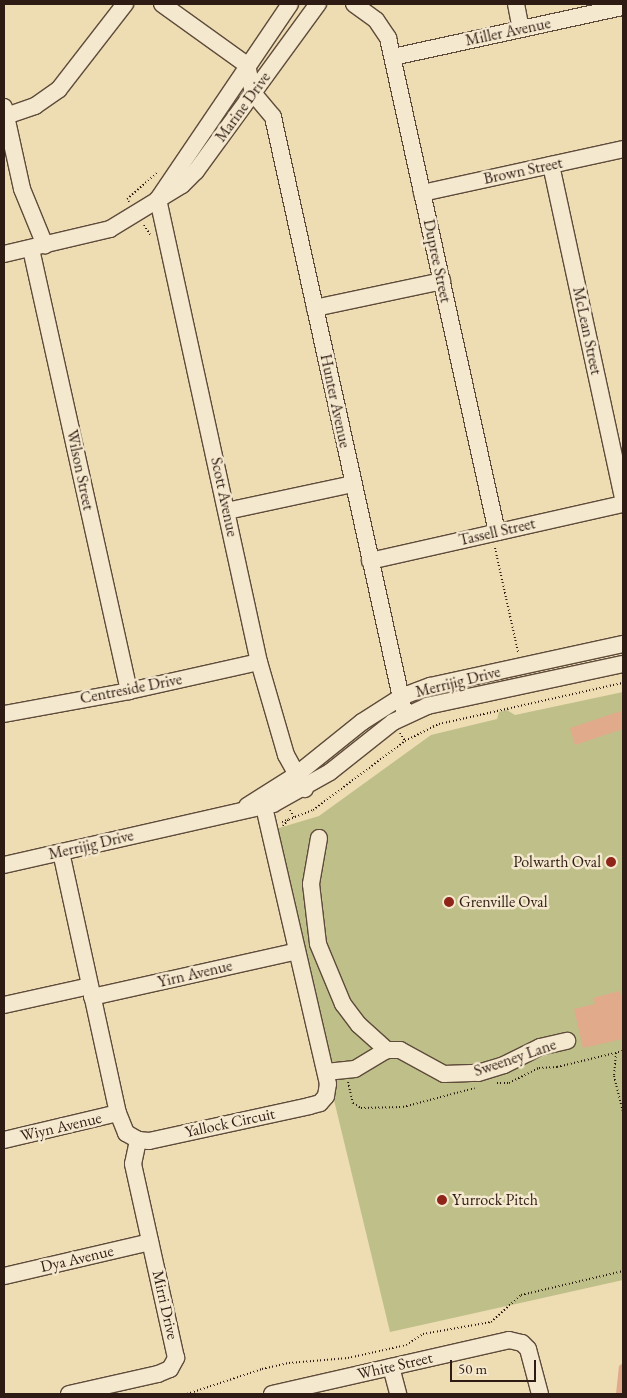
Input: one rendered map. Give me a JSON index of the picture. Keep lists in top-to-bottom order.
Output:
{
  "streets": {
    "street": [
      "Miller Avenue",
      "Marine Drive",
      "Brown Street",
      "Dupree Street",
      "McLean Street",
      "Hunter Avenue",
      "Wilson Street",
      "Scott Avenue",
      "Tassell Street",
      "Merrijig Drive",
      "Centreside Drive",
      "Yirn Avenue",
      "Sweeney Lane",
      "Yallock Circuit",
      "Wiyn Avenue",
      "Dya Avenue",
      "Mirri Drive",
      "White Street"
    ]
  },
  "crossings": [
    ["Miller Avenue", "Dupree Street"],
    ["Marine Drive", "Hunter Avenue"],
    ["Marine Drive", "Wilson Street"],
    ["Marine Drive", "Scott Avenue"],
    ["Brown Street", "Dupree Street"],
    ["Brown Street", "McLean Street"],
    ["Dupree Street", "Tassell Street"],
    ["Hunter Avenue", "Tassell Street"],
    ["Hunter Avenue", "Merrijig Drive"],
    ["Wilson Street", "Centreside Drive"],
    ["Scott Avenue", "Merrijig Drive"],
    ["Scott Avenue", "Centreside Drive"],
    ["Merrijig Drive", "Yallock Circuit"],
    ["Yirn Avenue", "Yallock Circuit"],
    ["Yallock Circuit", "Mirri Drive"],
    ["Dya Avenue", "Mirri Drive"]
  ],
  "places": ["Polwarth Oval", "Grenville Oval", "Yurrock Pitch"],
  "scale_bar": "50 m"
}
